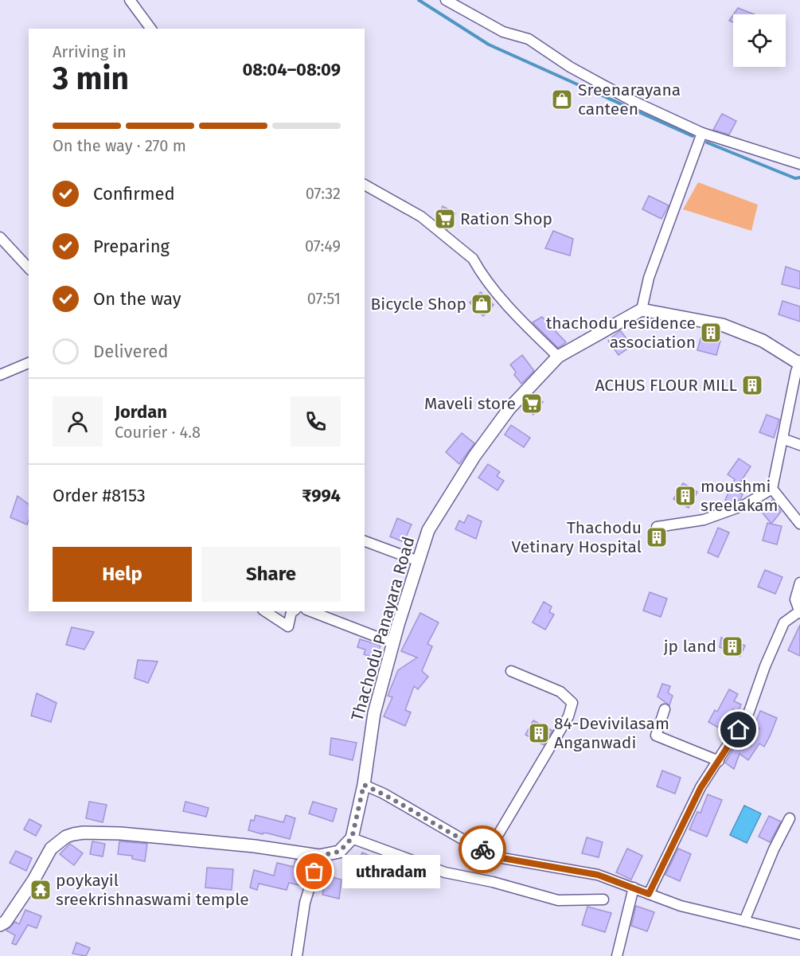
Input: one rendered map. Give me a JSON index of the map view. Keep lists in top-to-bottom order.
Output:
{
  "streets": {
    "main road": ["Thachodu Panayara Road"]
  },
  "places": {
    "shop": ["Sreenarayana canteen", "Bicycle Shop"],
    "supermarket": ["Ration Shop", "Maveli store"],
    "building": [
      "thachodu residence association",
      "ACHUS FLOUR MILL",
      "moushmi sreelakam",
      "Thachodu Vetinary Hospital",
      "jp land",
      "84-Devivilasam Anganwadi"
    ],
    "other": ["uthradam"],
    "temple": ["poykayil sreekrishnaswami temple"]
  },
  "page": {
    "heading": ["3 min", "Arriving in", "08:04–08:09"],
    "panel": [
      "Jordan",
      "Courier · 4.8",
      "Order #8153",
      "₹994"
    ],
    "bar": "On the way · 270 m",
    "list": [
      ["Confirmed", "07:32"],
      ["Preparing", "07:49"],
      ["On the way", "07:51"],
      "Delivered"
    ],
    "buttons": ["Help", "Share"],
    "bubble": "uthradam"
  }
}
